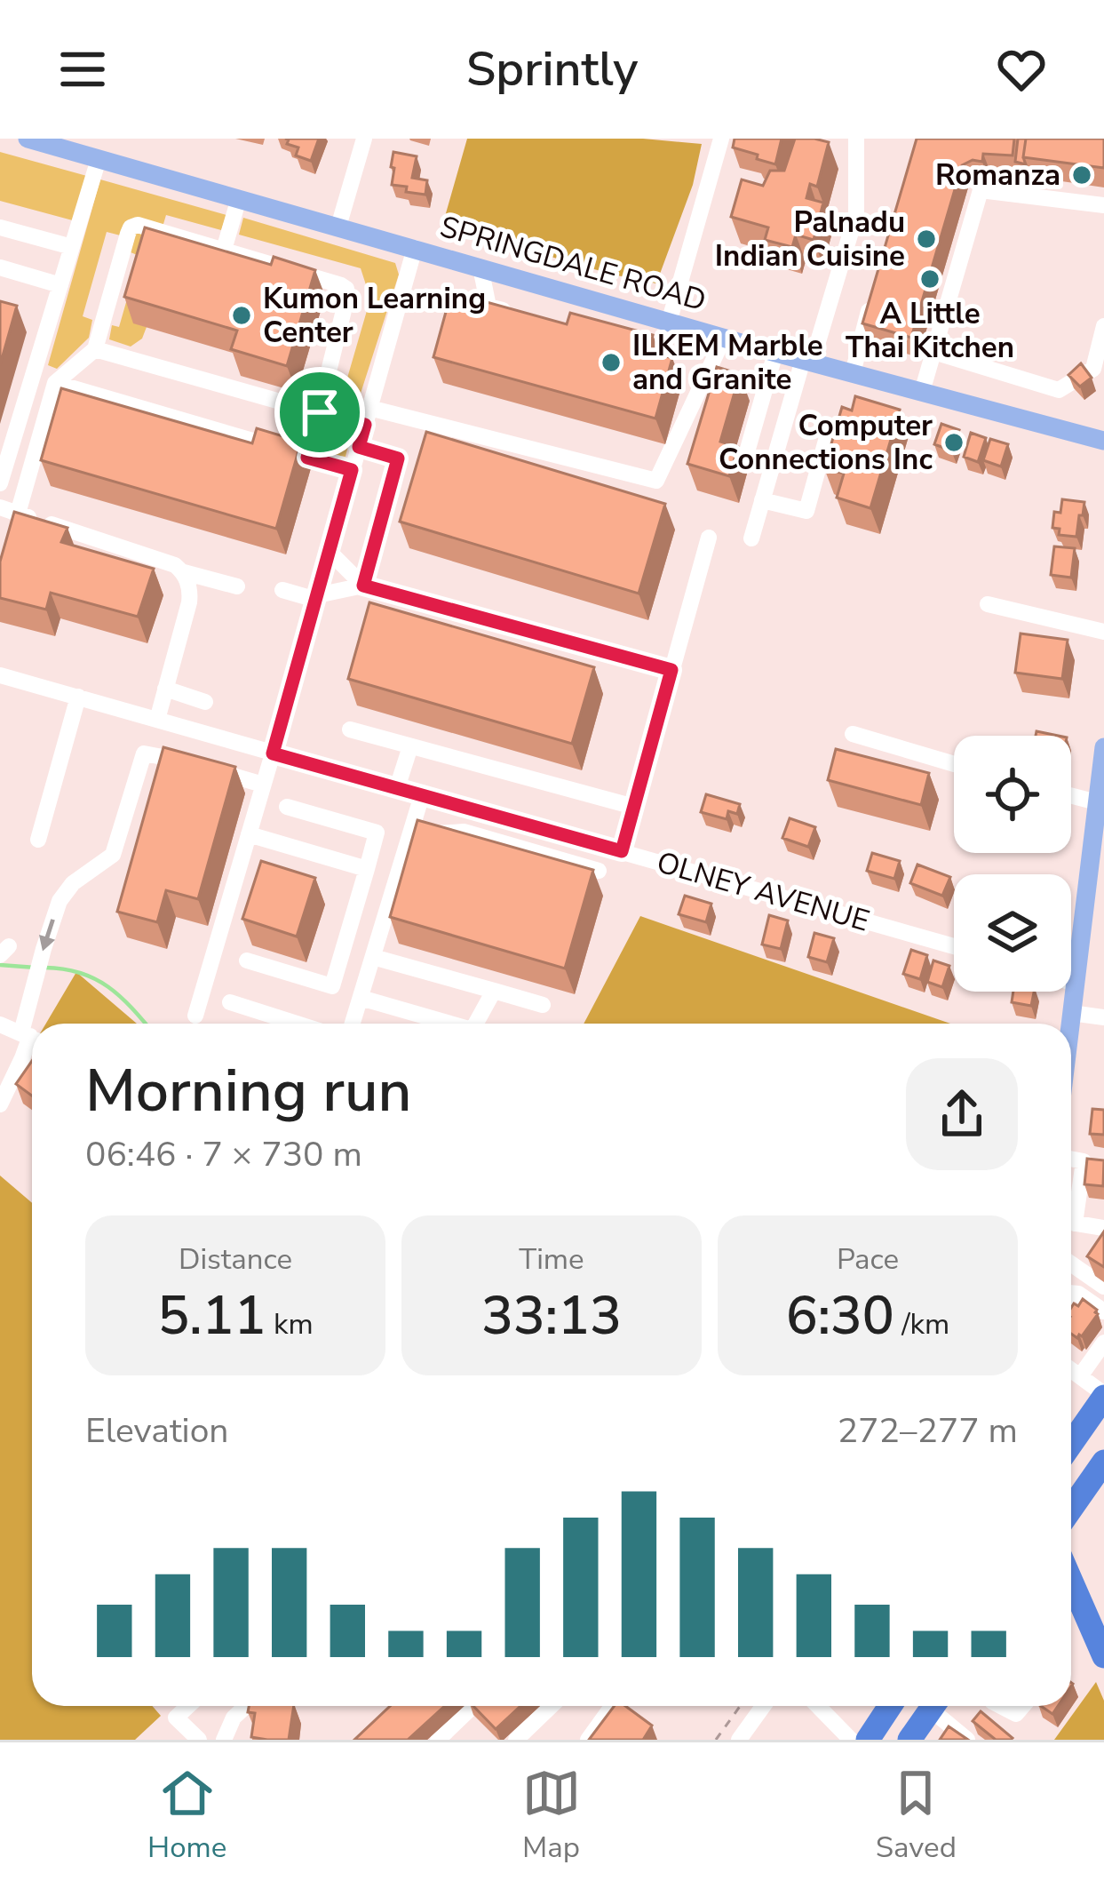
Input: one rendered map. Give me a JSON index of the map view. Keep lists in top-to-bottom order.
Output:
{
  "streets": {
    "main road": ["SPRINGDALE ROAD"],
    "street": ["OLNEY AVENUE"]
  },
  "places": [
    "Romanza",
    "Palnadu Indian Cuisine",
    "A Little Thai Kitchen",
    "Kumon Learning Center",
    "ILKEM Marble and Granite",
    "Computer Connections Inc"
  ],
  "page": {
    "header": "Sprintly",
    "heading": ["Morning run", "06:46 · 7 × 730 m"],
    "stats": [
      ["Distance", "5.11 km"],
      ["Time", "33:13"],
      ["Pace", "6:30 /km"]
    ],
    "chart": ["Elevation", "272–277 m"],
    "tabs": ["Home", "Map", "Saved"]
  }
}
